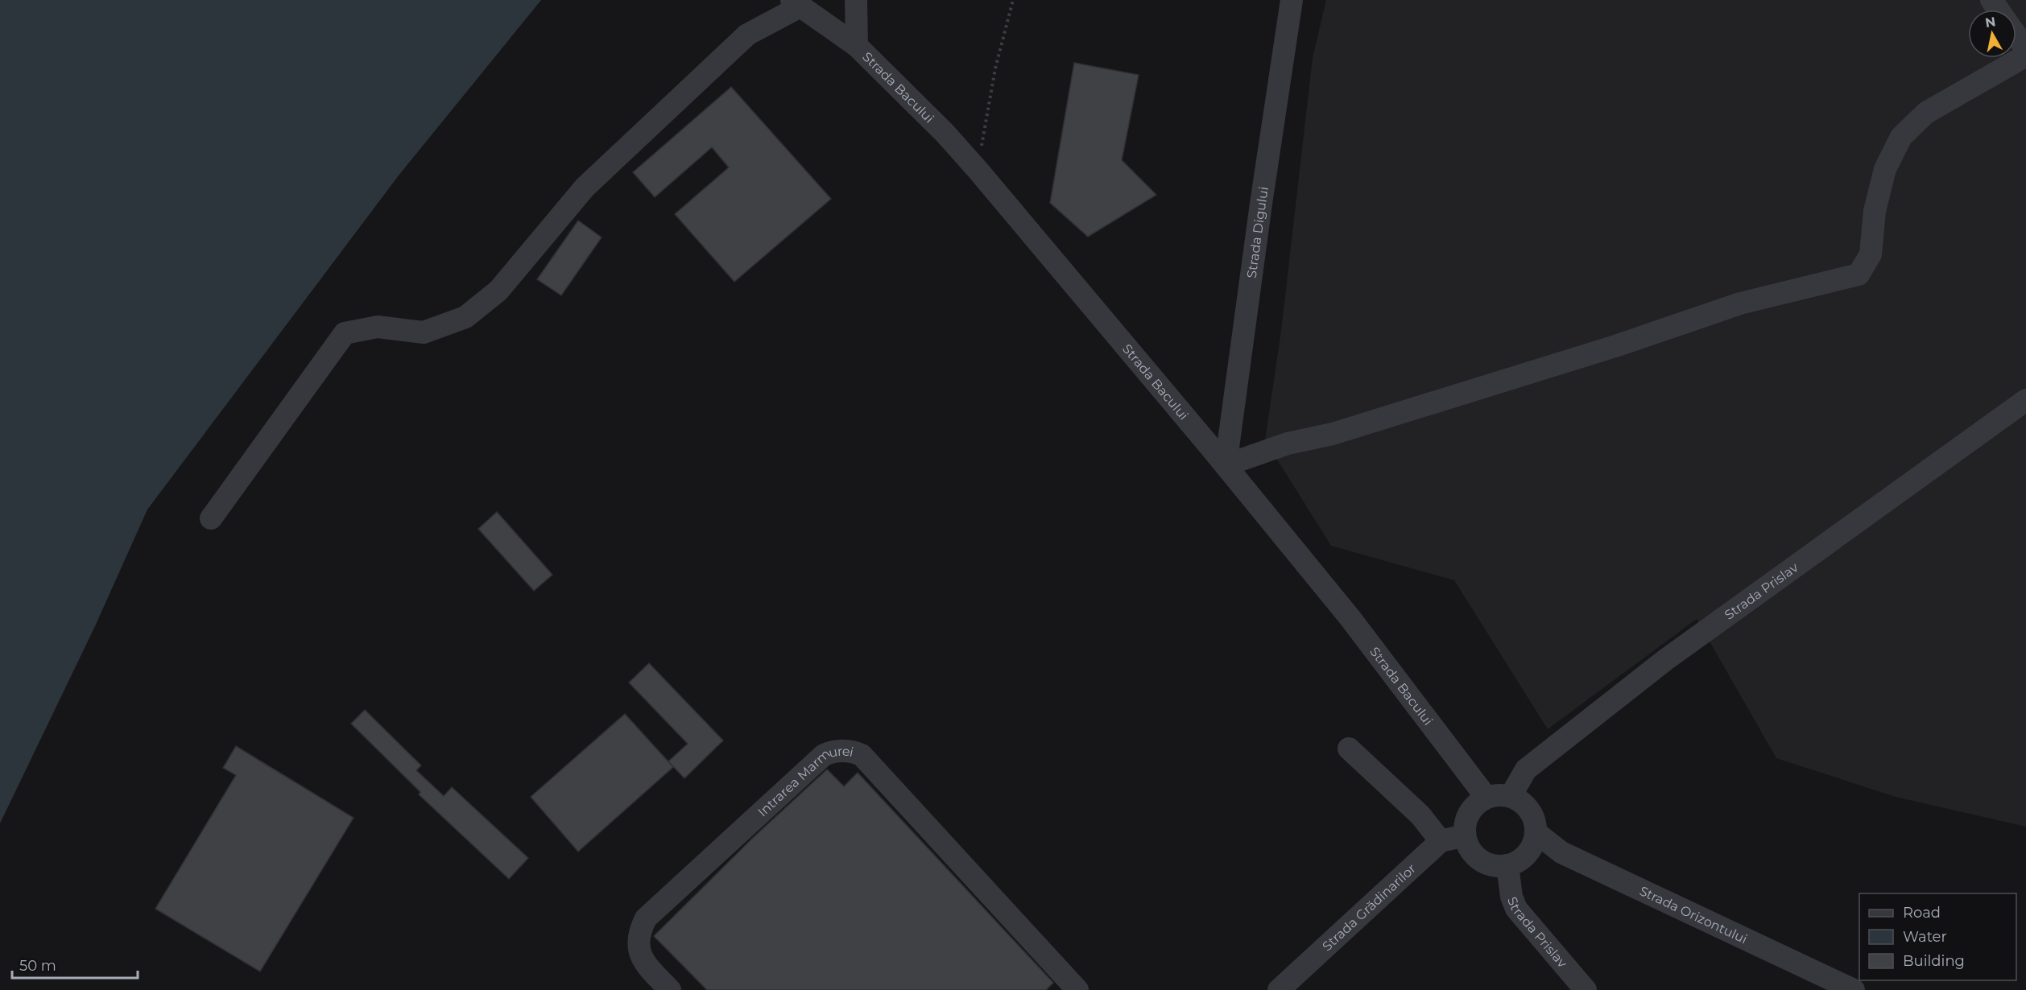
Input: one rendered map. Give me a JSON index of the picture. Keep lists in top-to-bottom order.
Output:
{
  "streets": {
    "street": [
      "Strada Bacului",
      "Strada Digului",
      "Strada Prislav",
      "Intrarea Marmurei",
      "Strada Grădinarilor",
      "Strada Orizontului"
    ]
  },
  "crossings": [
    ["Strada Bacului", "Strada Digului"],
    ["Strada Bacului", "Strada Prislav"],
    ["Strada Bacului", "Strada Grădinarilor"],
    ["Strada Bacului", "Strada Orizontului"],
    ["Strada Prislav", "Strada Grădinarilor"],
    ["Strada Prislav", "Strada Orizontului"],
    ["Strada Grădinarilor", "Strada Orizontului"]
  ],
  "legend": ["Road", "Water", "Building"],
  "scale_bar": "50 m",
  "north": "top"
}
